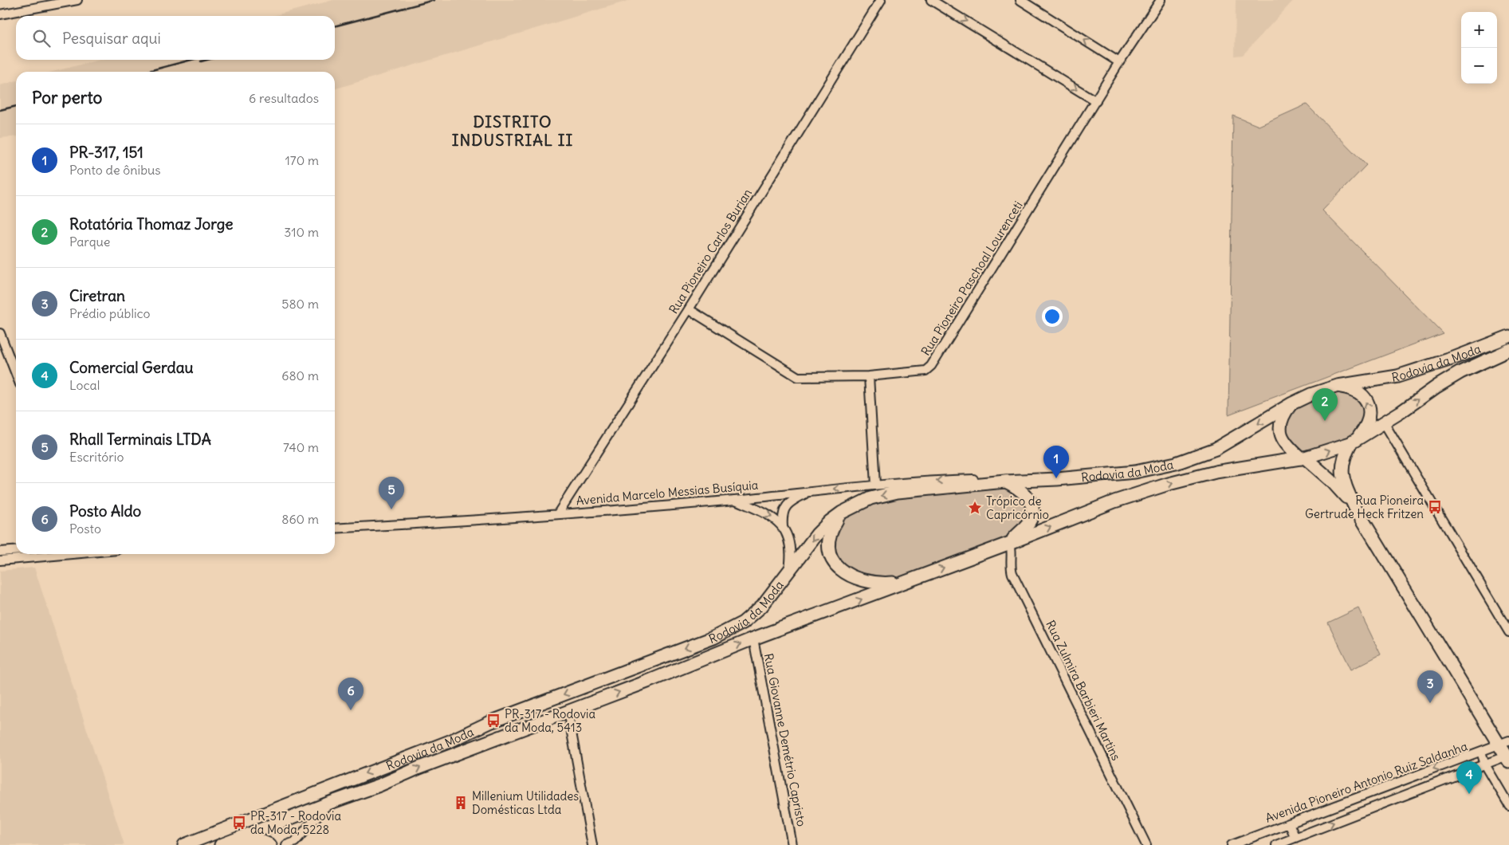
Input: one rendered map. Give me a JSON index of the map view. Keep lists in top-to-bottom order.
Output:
{
  "streets": {
    "highway": ["Rodovia da Moda"],
    "street": [
      "Rua Pioneiro Carlos Burian",
      "Rua Pioneiro Paschoal Lourenceti",
      "Avenida Marcelo Messias Busíquia",
      "Rua Zulmira Barbieri Martins",
      "Rua Giovanne Demétrio Capristo",
      "Avenida Pioneiro Antonio Ruiz Saldanha"
    ]
  },
  "crossings": [
    ["Rua Pioneiro Carlos Burian", "Rua Pioneiro Paschoal Lourenceti"],
    ["Rua Pioneiro Carlos Burian", "Avenida Marcelo Messias Busíquia"],
    ["Rodovia da Moda", "Avenida Marcelo Messias Busíquia"],
    ["Rodovia da Moda", "Rua Zulmira Barbieri Martins"],
    ["Rodovia da Moda", "Rua Giovanne Demétrio Capristo"]
  ],
  "districts": ["DISTRITO INDUSTRIAL II"],
  "places": {
    "bus stop": ["Rua Pioneira Gertrude Heck Fritzen", "PR-317 - Rodovia da Moda, 5413", "PR-317 - Rodovia da Moda, 5228"],
    "place": ["Trópico de Capricórnio"],
    "building": ["Millenium Utilidades Domésticas Ltda"]
  },
  "page": {
    "map_buttons": ["+", "−"],
    "search": "Pesquisar aqui",
    "heading": ["Por perto", "6 resultados"],
    "list": [
      {
        "mark": "1",
        "name": "PR-317, 151",
        "note": "Ponto de ônibus",
        "value": "170 m"
      },
      {
        "mark": "2",
        "name": "Rotatória Thomaz Jorge",
        "note": "Parque",
        "value": "310 m"
      },
      {
        "mark": "3",
        "name": "Ciretran",
        "note": "Prédio público",
        "value": "580 m"
      },
      {
        "mark": "4",
        "name": "Comercial Gerdau",
        "note": "Local",
        "value": "680 m"
      },
      {
        "mark": "5",
        "name": "Rhall Terminais LTDA",
        "note": "Escritório",
        "value": "740 m"
      },
      {
        "mark": "6",
        "name": "Posto Aldo",
        "note": "Posto",
        "value": "860 m"
      }
    ],
    "pins": [
      "2",
      "1",
      "5",
      "3",
      "6",
      "4"
    ]
  }
}
